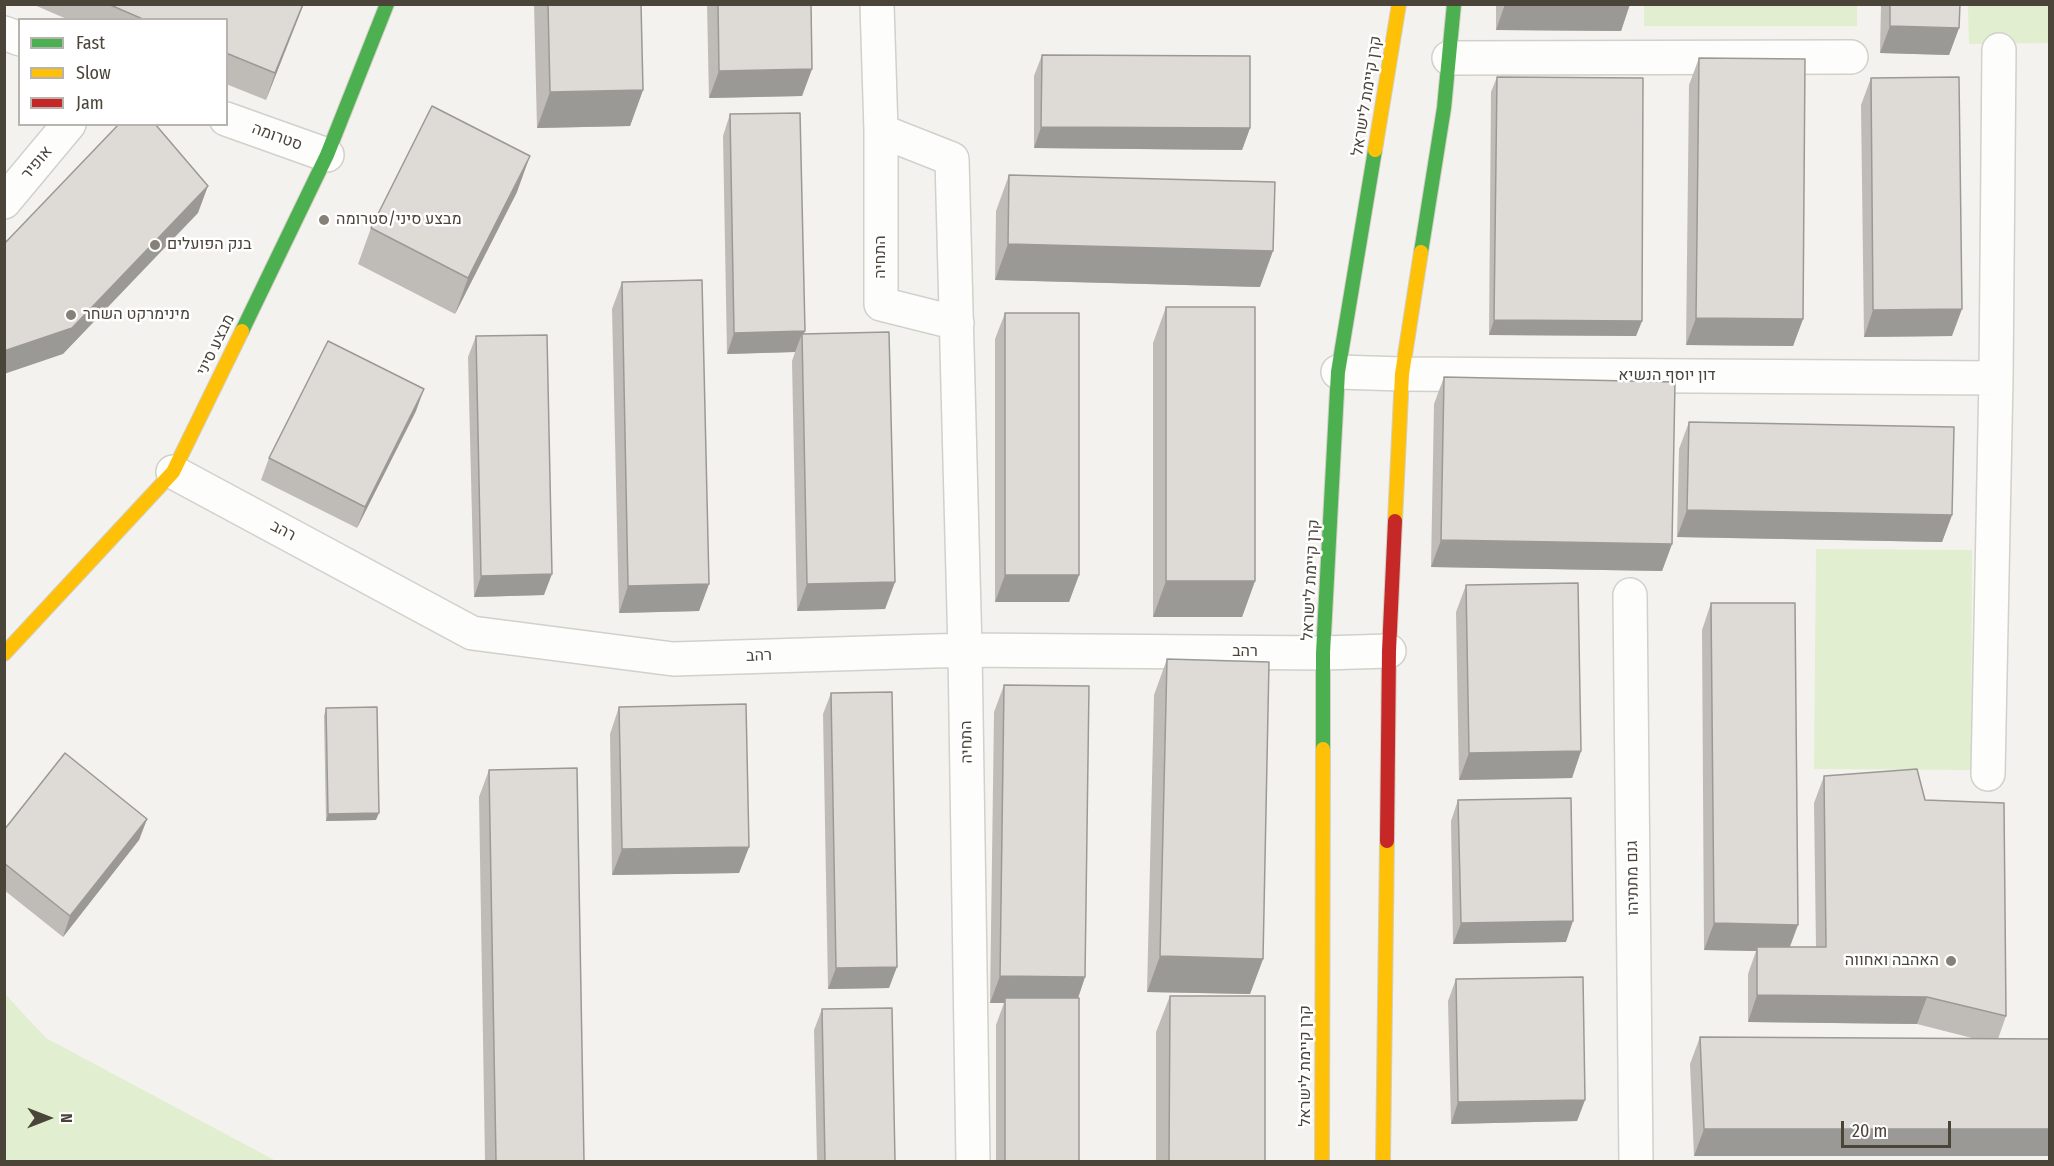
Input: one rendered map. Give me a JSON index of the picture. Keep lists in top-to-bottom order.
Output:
{
  "streets": {
    "street": [
      "קרן קיימת לישראל",
      "סטרומה",
      "אופיר",
      "התחיה",
      "מבצע סיני",
      "דון יוסף הנשיא",
      "רהב",
      "גנם מתתיהו"
    ]
  },
  "crossings": [
    ["קרן קיימת לישראל", "דון יוסף הנשיא"],
    ["קרן קיימת לישראל", "רהב"],
    ["סטרומה", "מבצע סיני"],
    ["התחיה", "רהב"],
    ["מבצע סיני", "רהב"]
  ],
  "places": [
    "מבצע סיני/סטרומה",
    "בנק הפועלים",
    "מינימרקט השחר",
    "האהבה ואחווה"
  ],
  "legend": ["Fast", "Slow", "Jam"],
  "scale_bar": "20 m",
  "north": "right"
}
